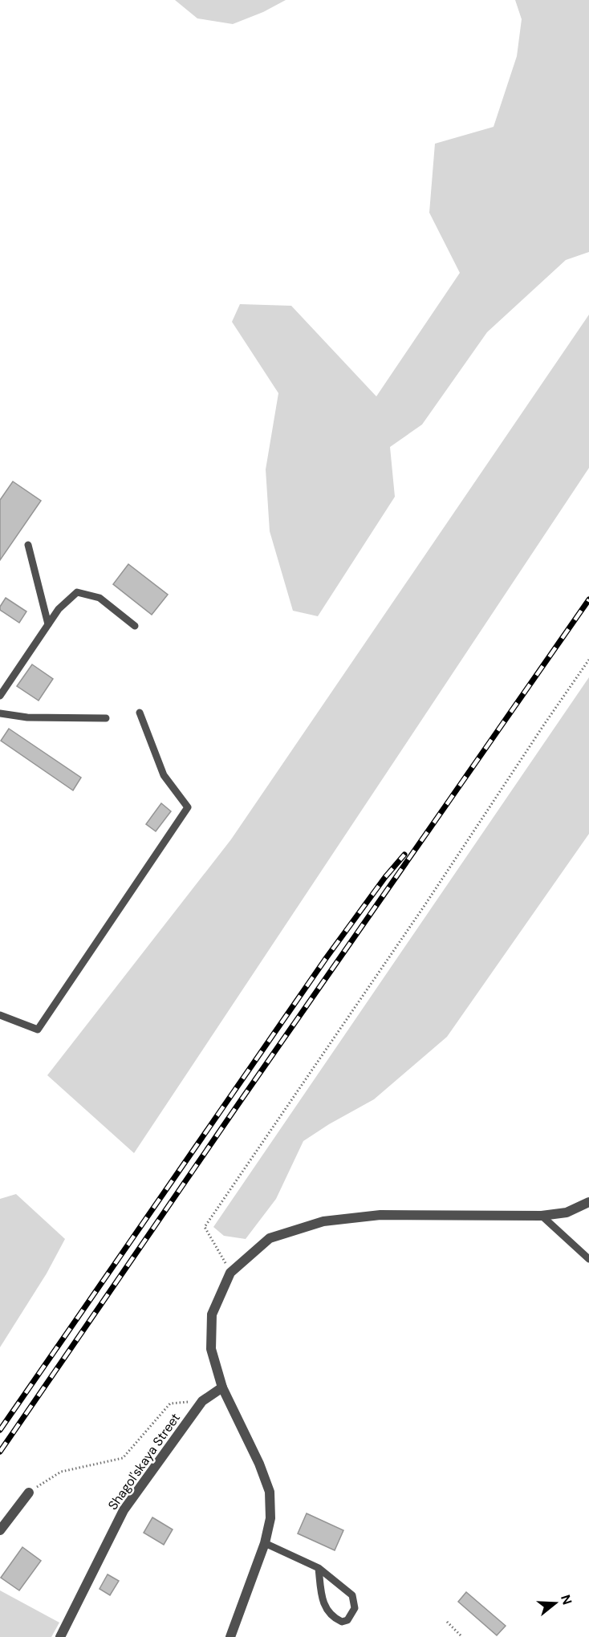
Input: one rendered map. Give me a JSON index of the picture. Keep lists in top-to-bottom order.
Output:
{
  "streets": {
    "street": ["Shagol'skaya Street"]
  },
  "north": "right"
}
